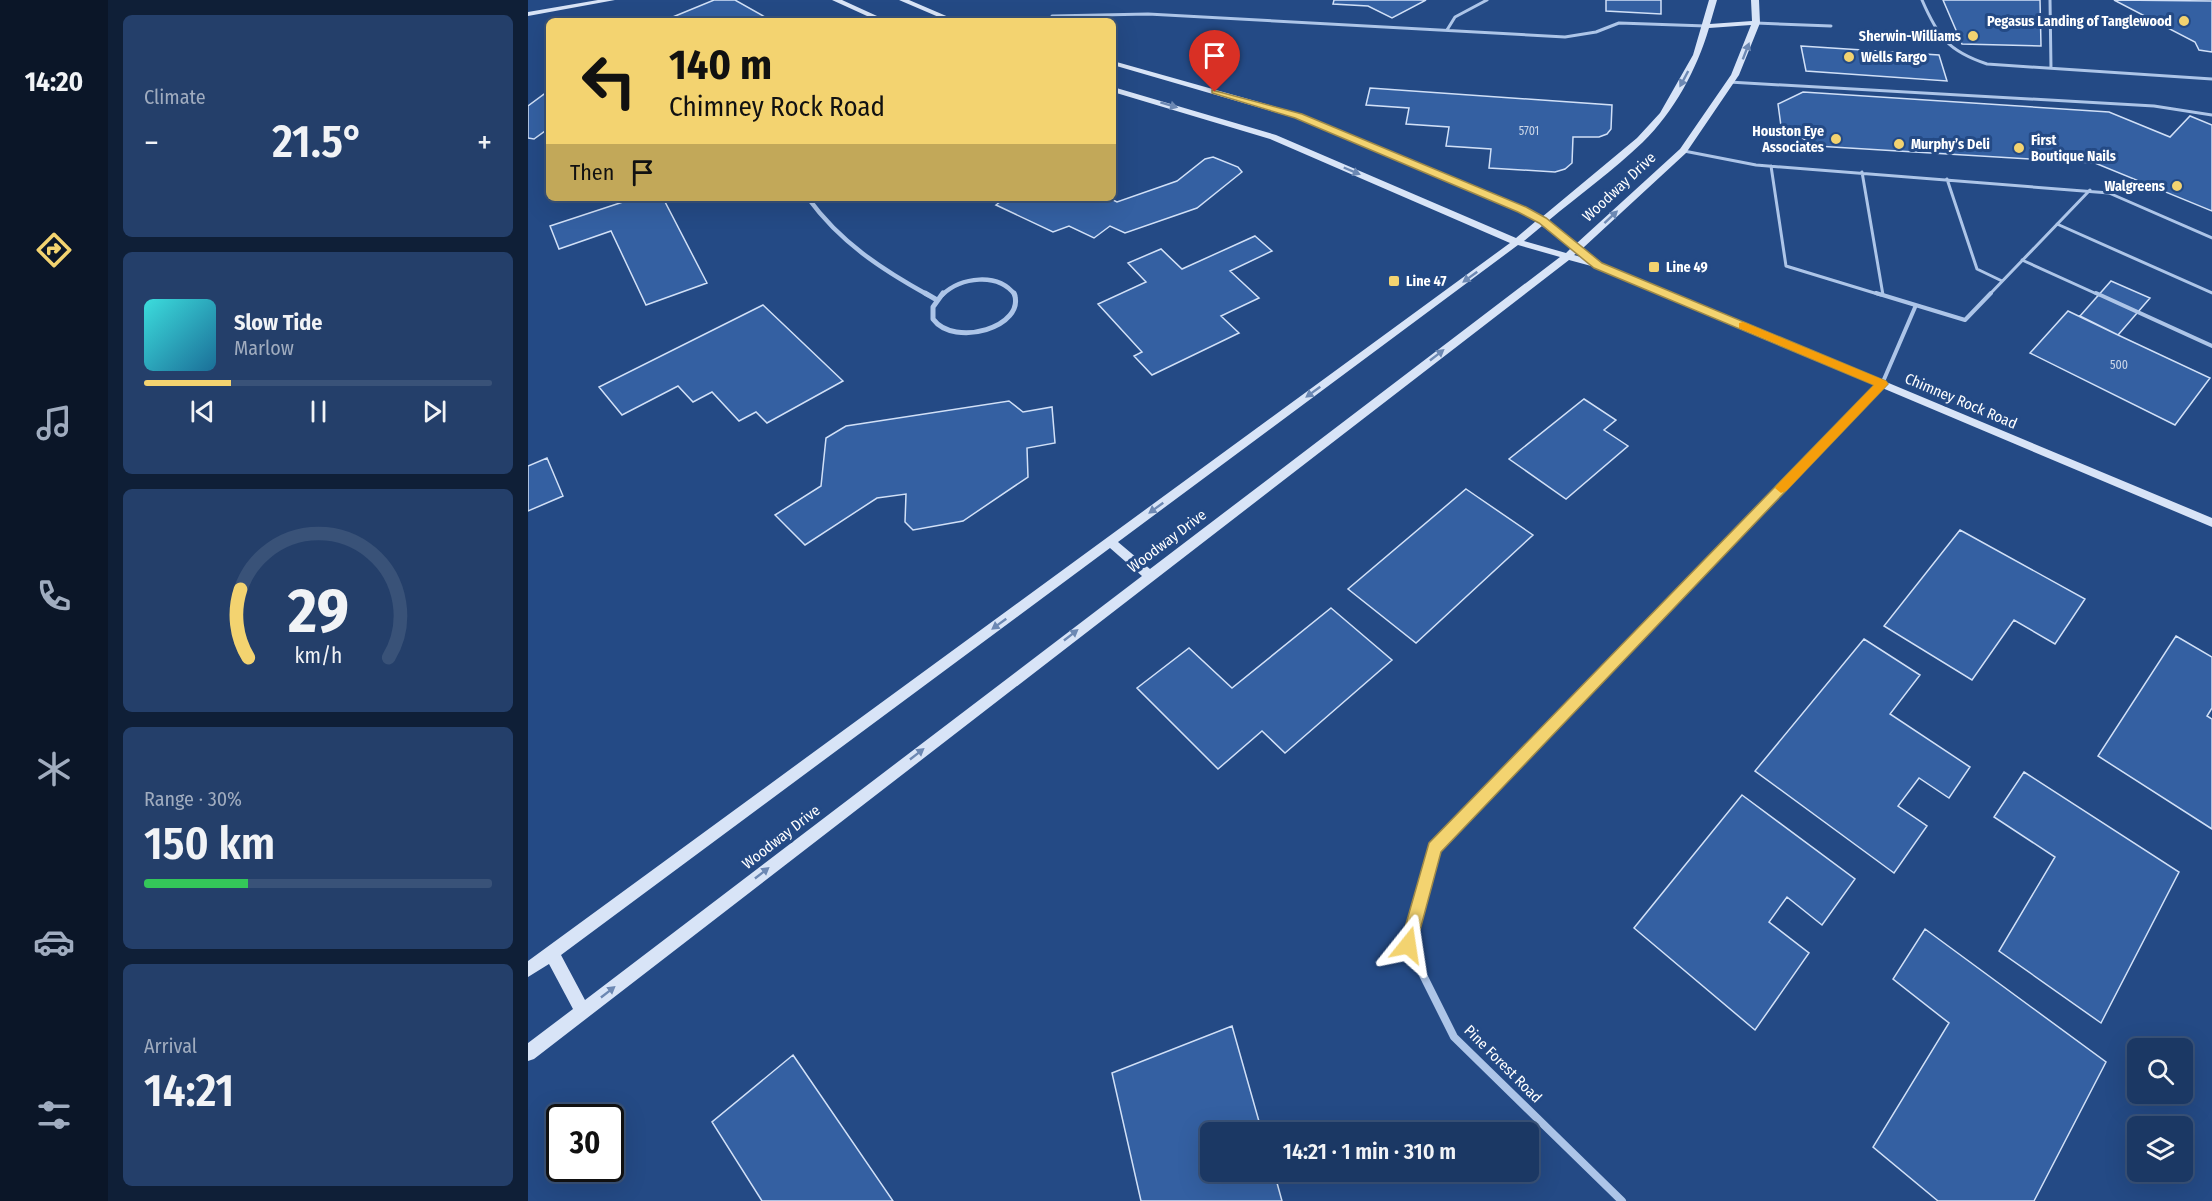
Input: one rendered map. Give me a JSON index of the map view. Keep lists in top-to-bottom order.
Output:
{
  "streets": {
    "main road": ["Woodway Drive", "Chimney Rock Road"],
    "street": ["Pine Forest Road"]
  },
  "crossings": [
    ["Woodway Drive", "Chimney Rock Road"],
    ["Chimney Rock Road", "Pine Forest Road"]
  ],
  "places": {
    "other": [
      "Pegasus Landing of Tanglewood",
      "Sherwin-Williams",
      "Wells Fargo",
      "Houston Eye Associates",
      "Murphy’s Deli",
      "First Boutique Nails",
      "Walgreens"
    ],
    "transit": ["Line 49", "Line 47"]
  },
  "house_numbers": ["5701", "500"],
  "page": {
    "tabs": "14:20",
    "tile": [
      "Climate",
      ["Range · 30%", "150 km"],
      ["Arrival", "14:21"]
    ],
    "turn": ["140 m", "Chimney Rock Road"],
    "heat": ["−", "21.5°", "+"],
    "then": "Then",
    "song": ["Slow Tide", "Marlow"],
    "limit": "30",
    "trip": "14:21 · 1 min · 310 m",
    "gauge": ["29", "km/h"]
  }
}
